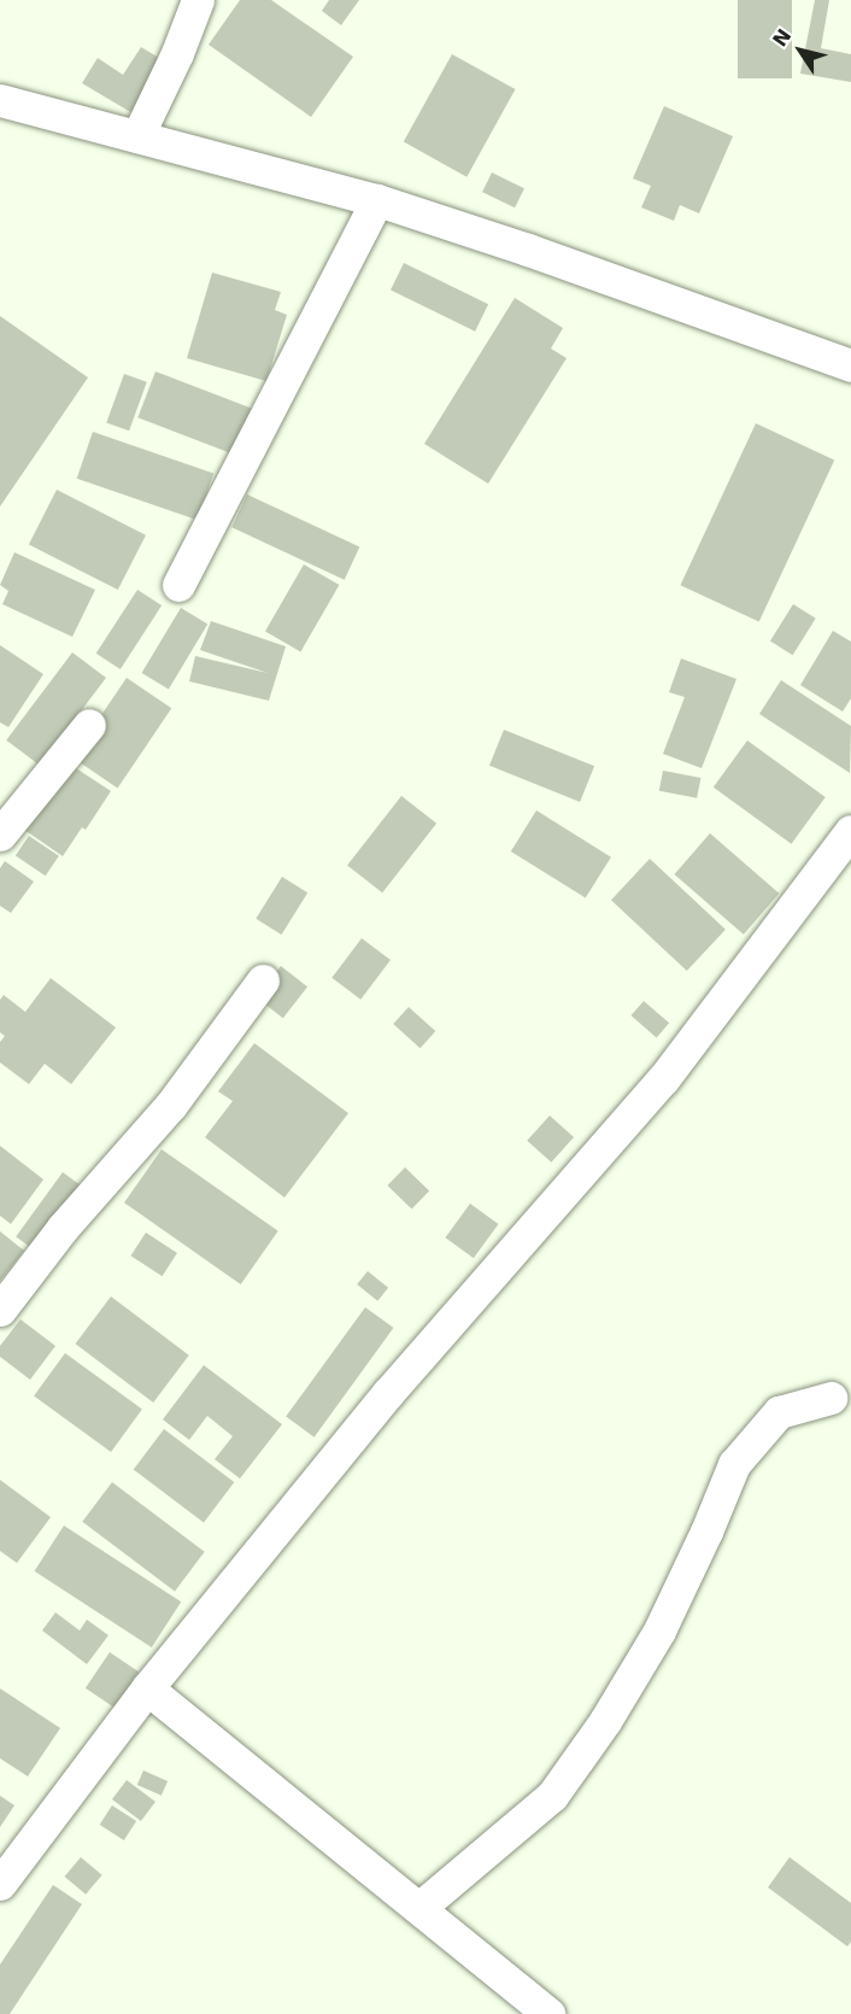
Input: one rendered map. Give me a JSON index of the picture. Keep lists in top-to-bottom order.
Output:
{
  "north": "top left"
}
